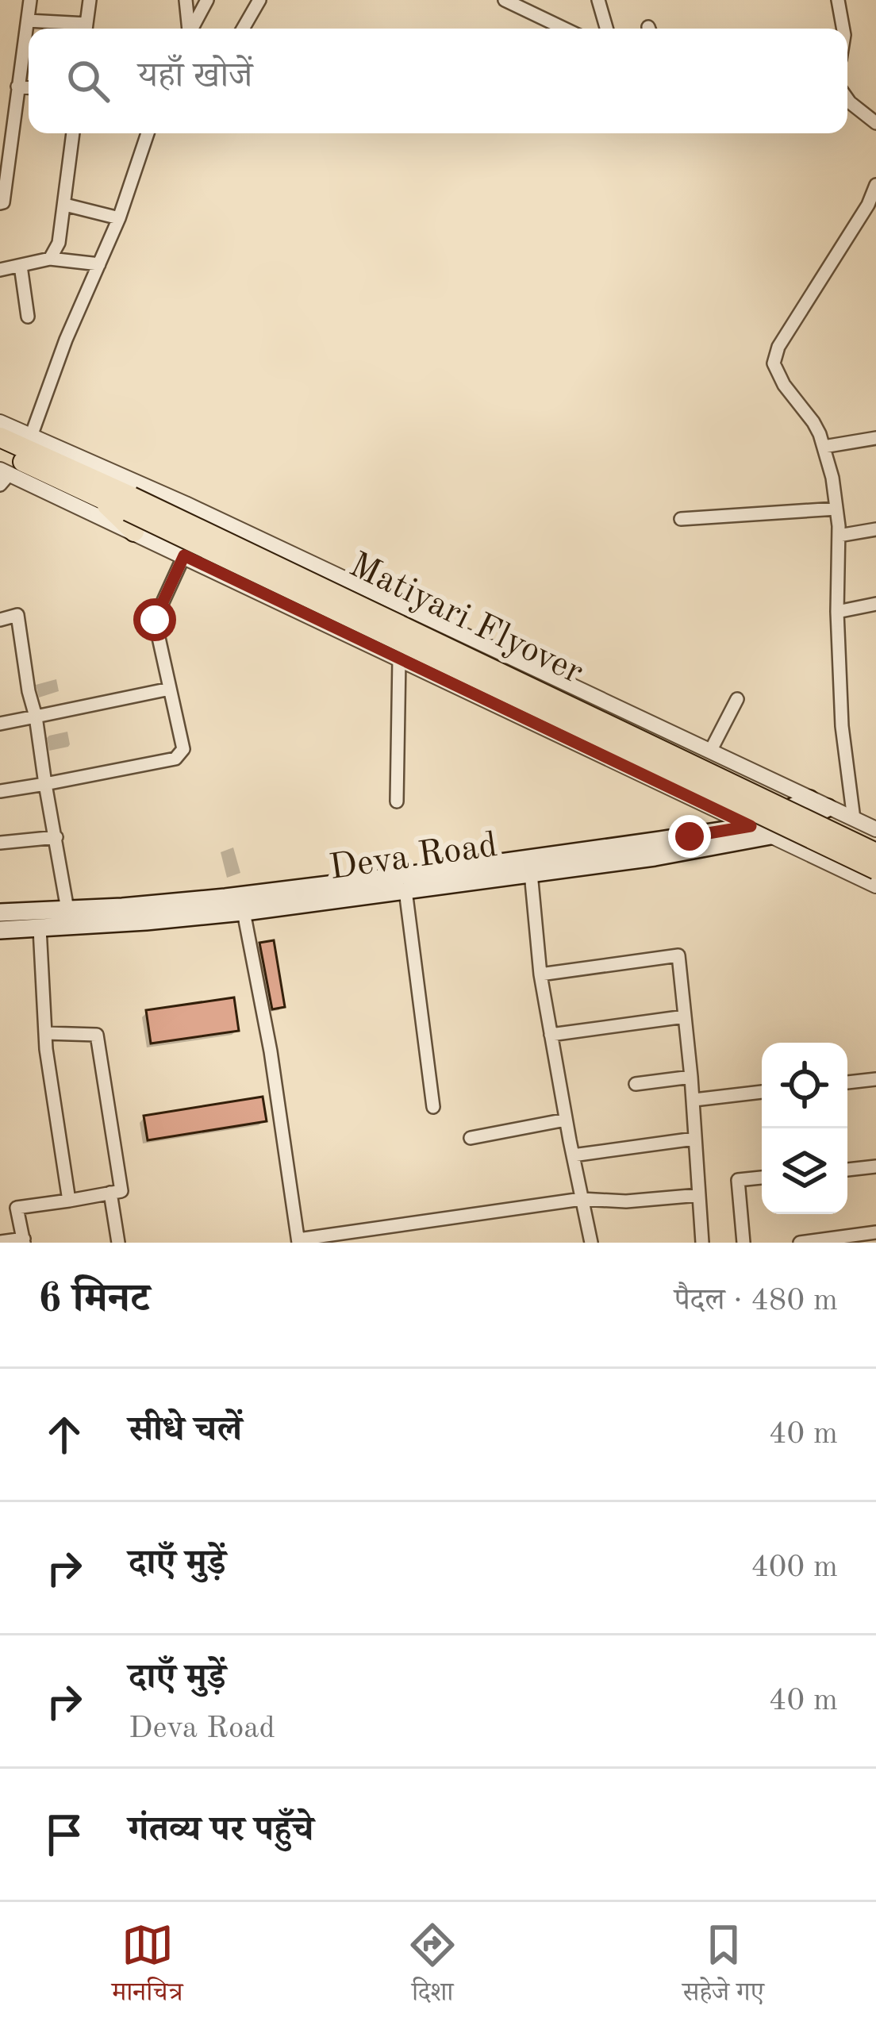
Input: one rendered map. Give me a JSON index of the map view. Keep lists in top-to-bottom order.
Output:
{
  "streets": {
    "highway": ["Matiyari Flyover"],
    "main road": ["Deva Road"]
  },
  "page": {
    "search": "यहाँ खोजें",
    "heading": ["6 मिनट", "पैदल · 480 m"],
    "list": [
      ["सीधे चलें", "40 m"],
      ["दाएँ मुड़ें", "400 m"],
      ["दाएँ मुड़ें", "Deva Road", "40 m"],
      "गंतव्य पर पहुँचे"
    ],
    "nav": ["मानचित्र", "दिशा", "सहेजे गए"]
  }
}
